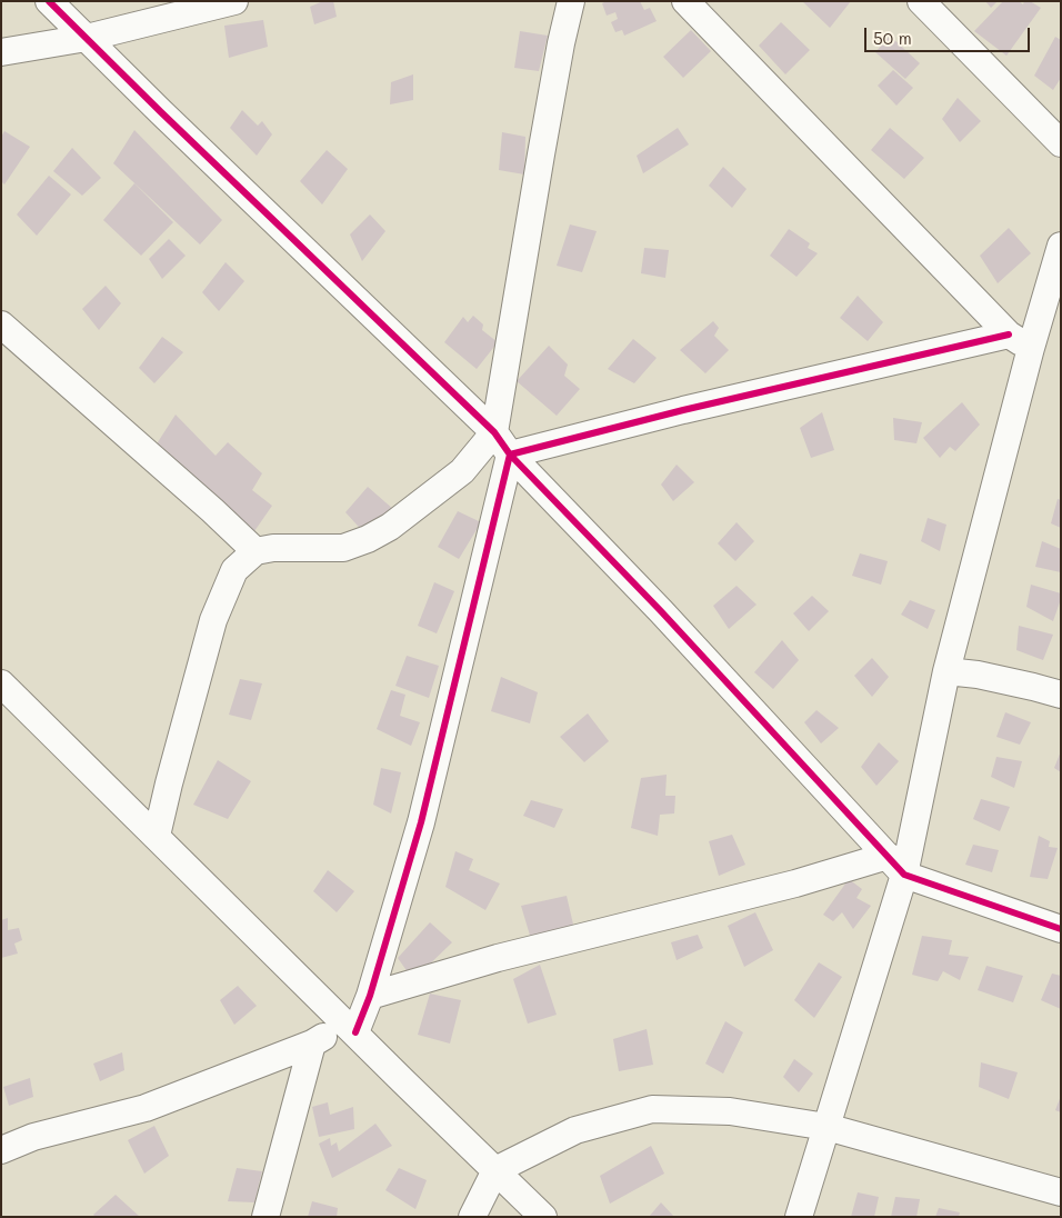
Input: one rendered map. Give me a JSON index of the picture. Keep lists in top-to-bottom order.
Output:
{
  "scale_bar": "50 m"
}
